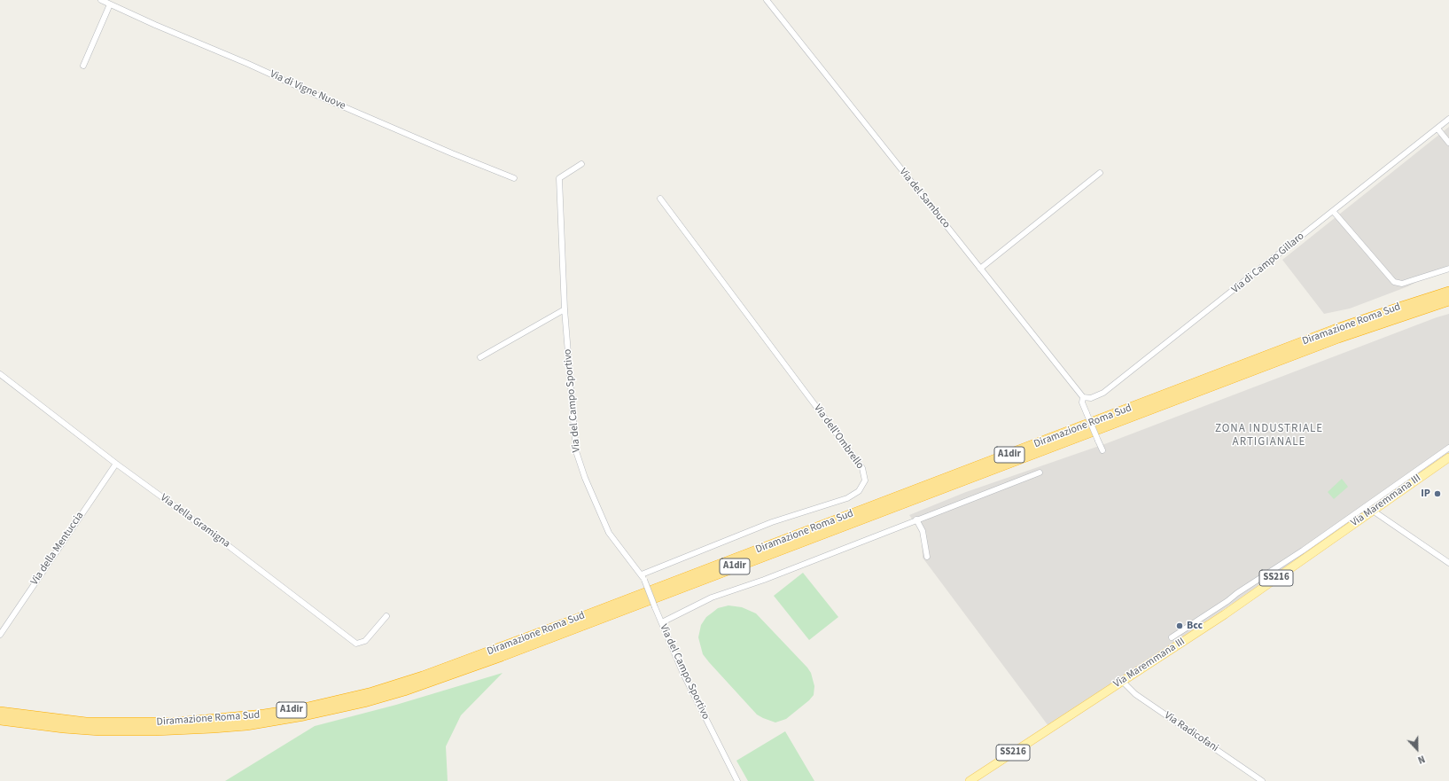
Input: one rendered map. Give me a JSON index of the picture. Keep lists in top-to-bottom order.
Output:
{
  "streets": {
    "highway": ["Diramazione Roma Sud", "A1dir"],
    "main road": ["Via Maremmana III", "SS216"],
    "street": [
      "Via di Vigne Nuove",
      "Via del Sambuco",
      "Via di Campo Gillaro",
      "Via del Campo Sportivo",
      "Via dell'Ombrello",
      "Via della Gramigna",
      "Via della Mentuccia",
      "Via Radicofani"
    ]
  },
  "crossings": [
    ["Via del Sambuco", "Via di Campo Gillaro"],
    ["Via del Campo Sportivo", "Via dell'Ombrello"],
    ["Via Maremmana III", "Via Radicofani"],
    ["Via della Gramigna", "Via della Mentuccia"]
  ],
  "districts": ["ZONA INDUSTRIALE ARTIGIANALE"],
  "places": ["IP", "Bcc"],
  "north": "bottom"
}
